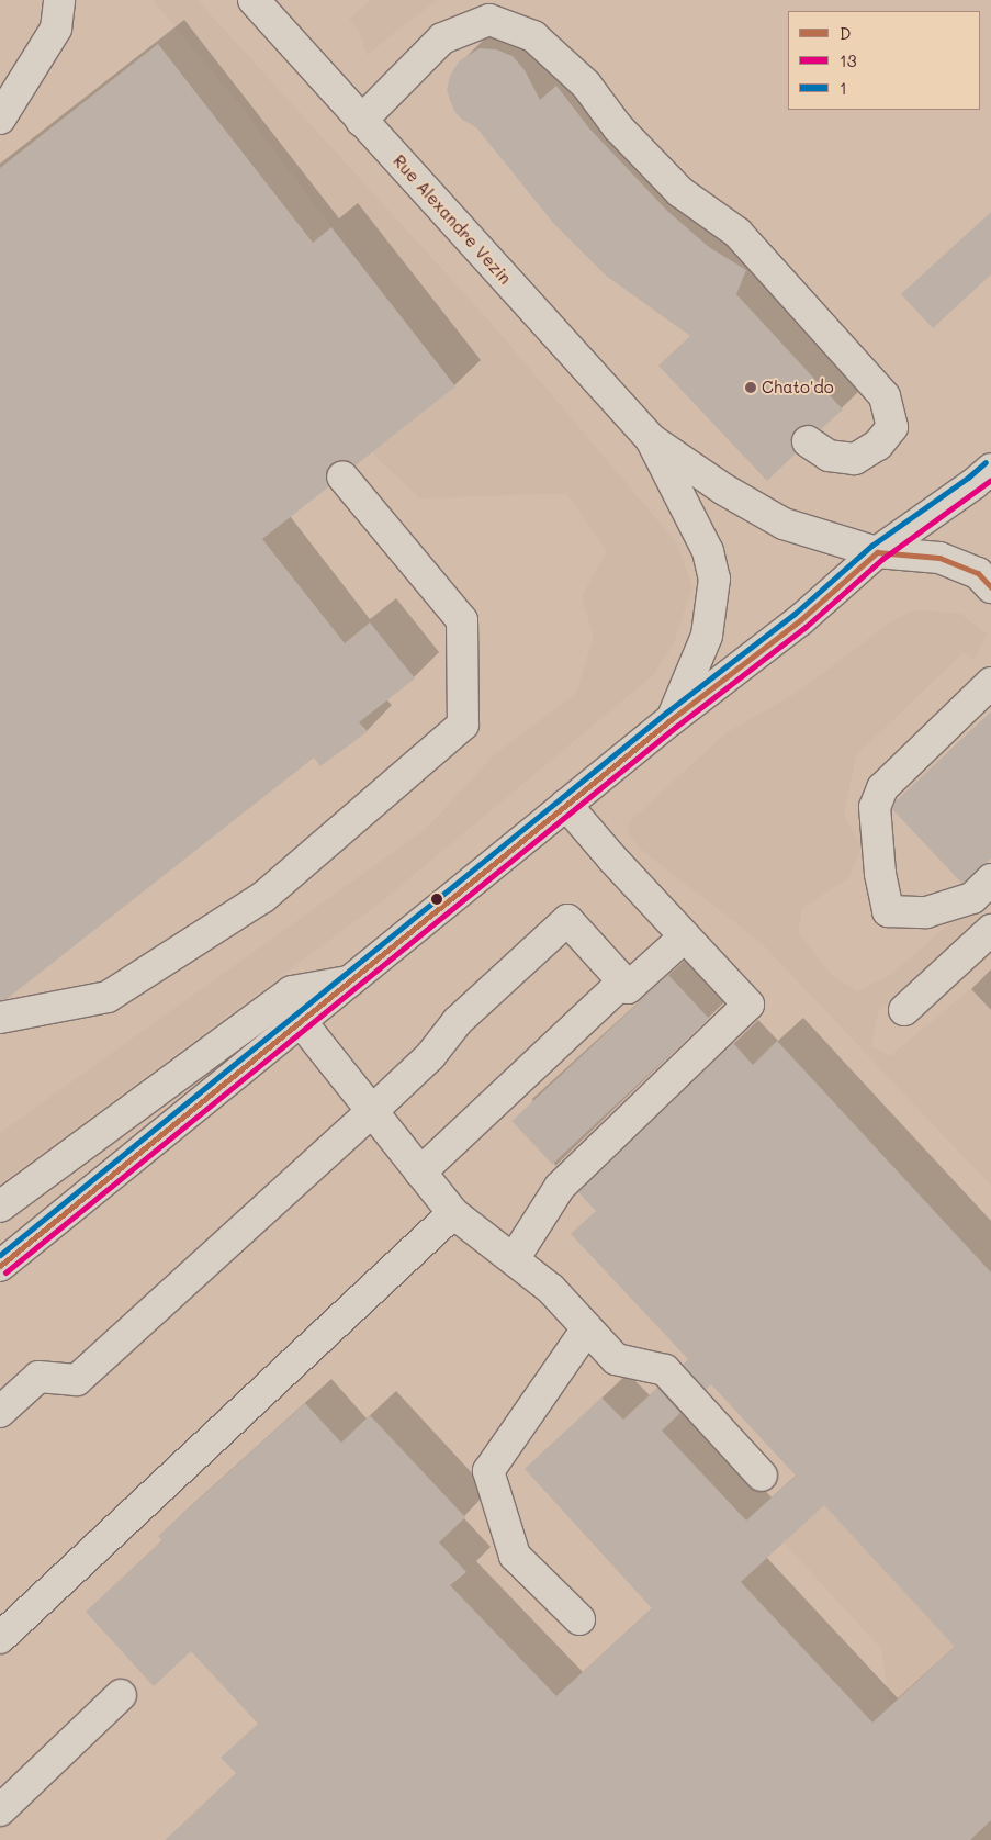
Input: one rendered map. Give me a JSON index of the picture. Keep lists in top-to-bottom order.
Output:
{
  "streets": {
    "main road": ["Rue Alexandre Vezin"]
  },
  "places": ["Chato'do"],
  "lines": ["transit line 1", "transit line 13", "transit line D"],
  "legend": ["D", "13", "1"]
}
